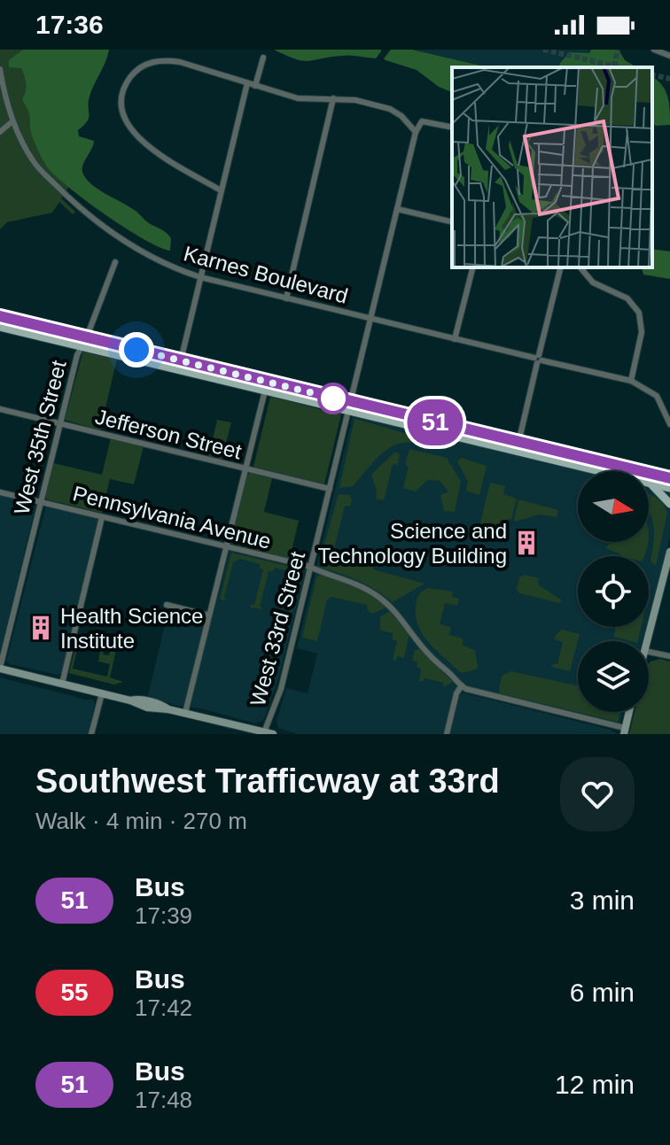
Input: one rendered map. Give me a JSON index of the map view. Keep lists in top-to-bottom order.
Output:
{
  "streets": {
    "street": [
      "Karnes Boulevard",
      "Jefferson Street",
      "West 35th Street",
      "Pennsylvania Avenue",
      "West 33rd Street"
    ]
  },
  "crossings": [
    ["Karnes Boulevard", "West 33rd Street"],
    ["Jefferson Street", "West 35th Street"],
    ["Jefferson Street", "West 33rd Street"],
    ["West 35th Street", "Pennsylvania Avenue"],
    ["Pennsylvania Avenue", "West 33rd Street"]
  ],
  "places": {
    "building": ["Science and Technology Building", "Health Science Institute"]
  },
  "lines": ["bus line 51"],
  "north": "right",
  "page": {
    "status": "17:36",
    "on_map": "51",
    "heading": ["Southwest Trafficway at 33rd", "Walk · 4 min · 270 m"],
    "list": [
      {
        "mark": "51",
        "name": "Bus",
        "note": "17:39",
        "value": "3 min"
      },
      {
        "mark": "55",
        "name": "Bus",
        "note": "17:42",
        "value": "6 min"
      },
      {
        "mark": "51",
        "name": "Bus",
        "note": "17:48",
        "value": "12 min"
      }
    ]
  }
}
